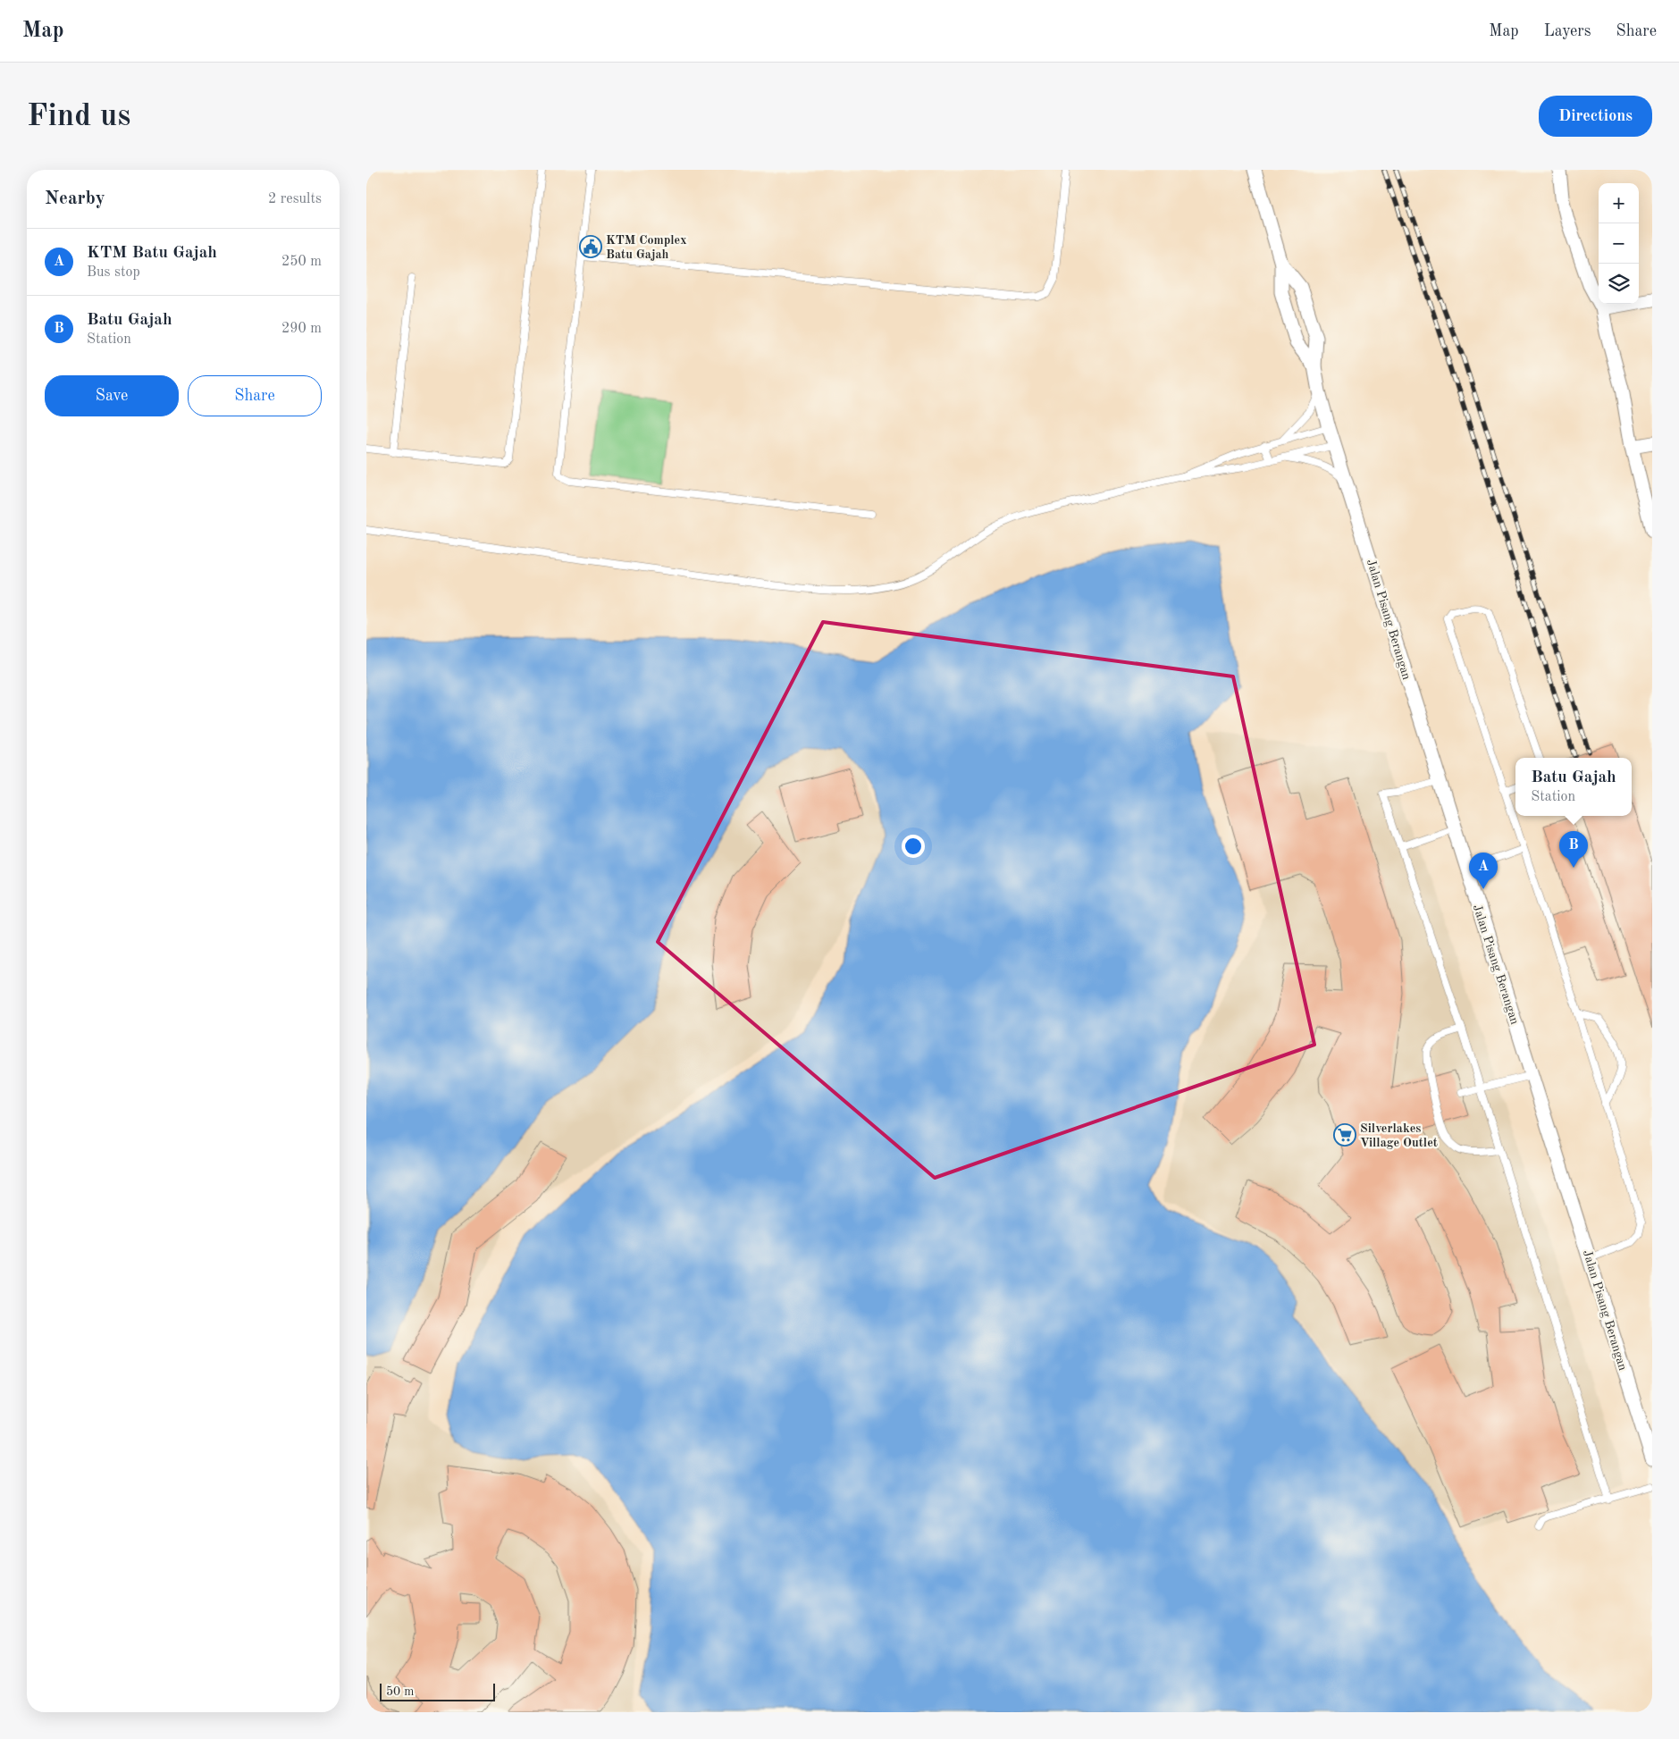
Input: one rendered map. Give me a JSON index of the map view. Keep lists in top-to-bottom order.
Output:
{
  "streets": {
    "street": ["Jalan Pisang Berangan"]
  },
  "places": {
    "public building": ["KTM Complex Batu Gajah"],
    "supermarket": ["Silverlakes Village Outlet"]
  },
  "scale_bar": "50 m",
  "page": {
    "header": "Map",
    "nav": ["Map", "Layers", "Share"],
    "buttons": [
      "Directions",
      ["Save", "Share"]
    ],
    "title": "Find us",
    "heading": ["Nearby", "2 results"],
    "map_buttons": ["+", "−"],
    "list": [
      {
        "mark": "A",
        "name": "KTM Batu Gajah",
        "note": "Bus stop",
        "value": "250 m"
      },
      {
        "mark": "B",
        "name": "Batu Gajah",
        "note": "Station",
        "value": "290 m"
      }
    ],
    "popup": ["Batu Gajah", "Station"],
    "pins": ["B", "A"],
    "scale": "50 m"
  }
}
